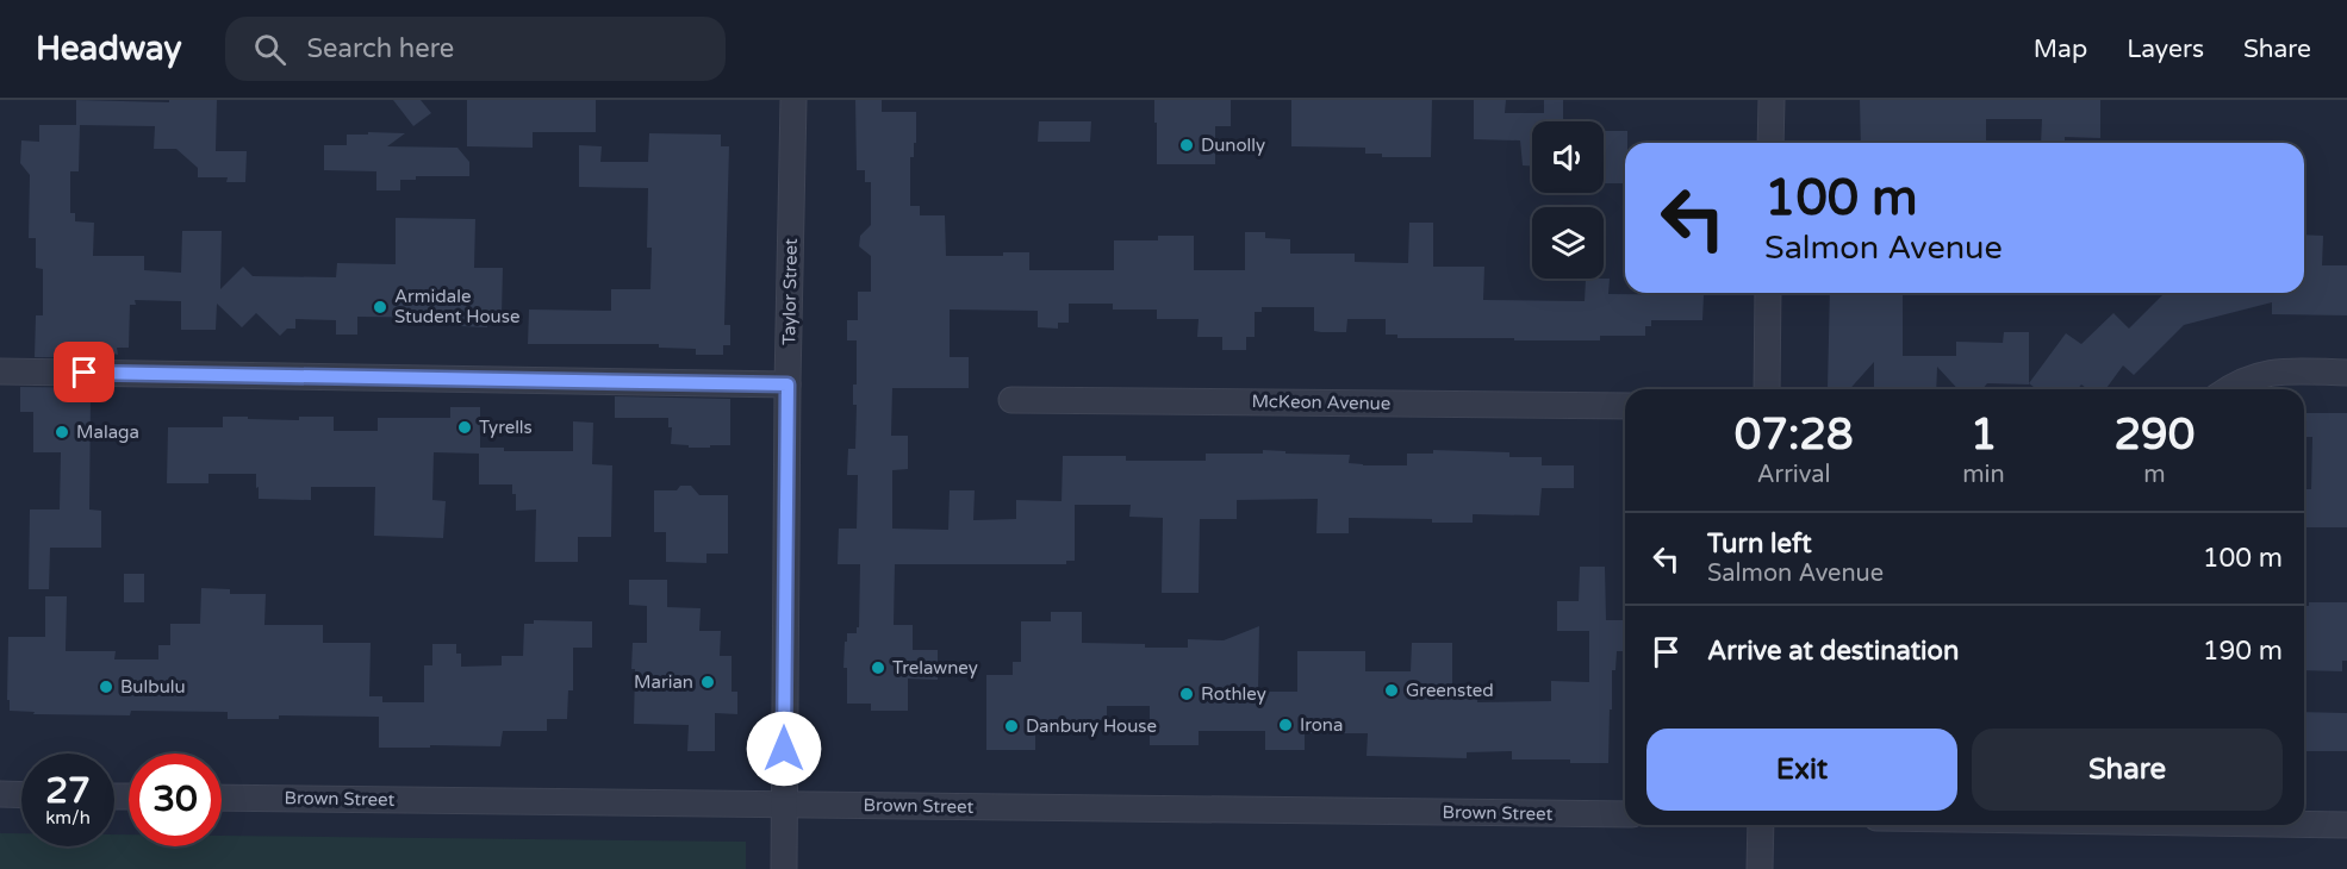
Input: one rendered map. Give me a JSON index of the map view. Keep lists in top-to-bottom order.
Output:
{
  "streets": {
    "street": ["Taylor Street", "McKeon Avenue", "Brown Street"]
  },
  "crossings": [
    ["Taylor Street", "Brown Street"]
  ],
  "places": [
    "Dunolly",
    "Armidale Student House",
    "Tyrells",
    "Malaga",
    "Trelawney",
    "Marian",
    "Bulbulu",
    "Greensted",
    "Rothley",
    "Irona",
    "Danbury House"
  ],
  "page": {
    "header": "Headway",
    "search": "Search here",
    "nav": ["Map", "Layers", "Share"],
    "turn": ["100 m", "Salmon Avenue"],
    "eta": [
      "07:28",
      "Arrival",
      "1",
      "min",
      "290",
      "m"
    ],
    "list": [
      {
        "name": "Turn left",
        "note": "Salmon Avenue",
        "value": "100 m"
      },
      {
        "name": "Arrive at destination",
        "value": "190 m"
      }
    ],
    "buttons": ["Exit", "Share"],
    "speed": "27 km/h",
    "limit": "30"
  }
}
